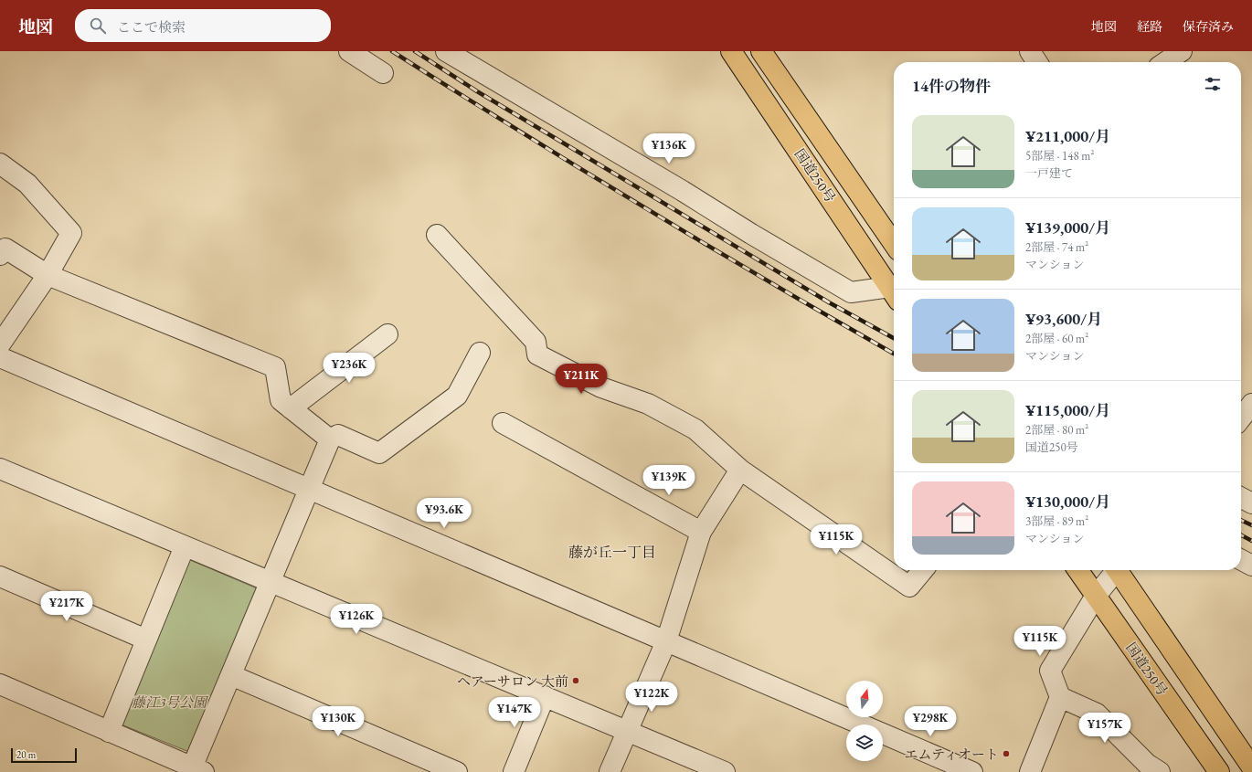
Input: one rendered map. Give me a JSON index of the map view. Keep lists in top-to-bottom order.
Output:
{
  "streets": {
    "highway": ["国道250号"]
  },
  "districts": ["藤が丘一丁目"],
  "parks": ["藤江3号公園"],
  "places": ["ヘアーサロン 大前", "エムティオート"],
  "scale_bar": "20 m",
  "north": "top",
  "page": {
    "header": "地図",
    "search": "ここで検索",
    "nav": ["地図", "経路", "保存済み"],
    "heading": "14件の物件",
    "list": [
      {
        "name": "¥211,000/月",
        "note": "5部屋 · 148 m² · 一戸建て"
      },
      {
        "name": "¥139,000/月",
        "note": "2部屋 · 74 m² · マンション"
      },
      {
        "name": "¥93,600/月",
        "note": "2部屋 · 60 m² · マンション"
      },
      {
        "name": "¥115,000/月",
        "note": "2部屋 · 80 m² · 国道250号"
      },
      {
        "name": "¥130,000/月",
        "note": "3部屋 · 89 m² · マンション"
      }
    ],
    "price": [
      "¥136K",
      "¥236K",
      "¥211K",
      "¥139K",
      "¥93.6K",
      "¥115K",
      "¥217K",
      "¥126K",
      "¥115K",
      "¥122K",
      "¥147K",
      "¥130K",
      "¥298K",
      "¥157K"
    ],
    "scale": "20 m"
  }
}
